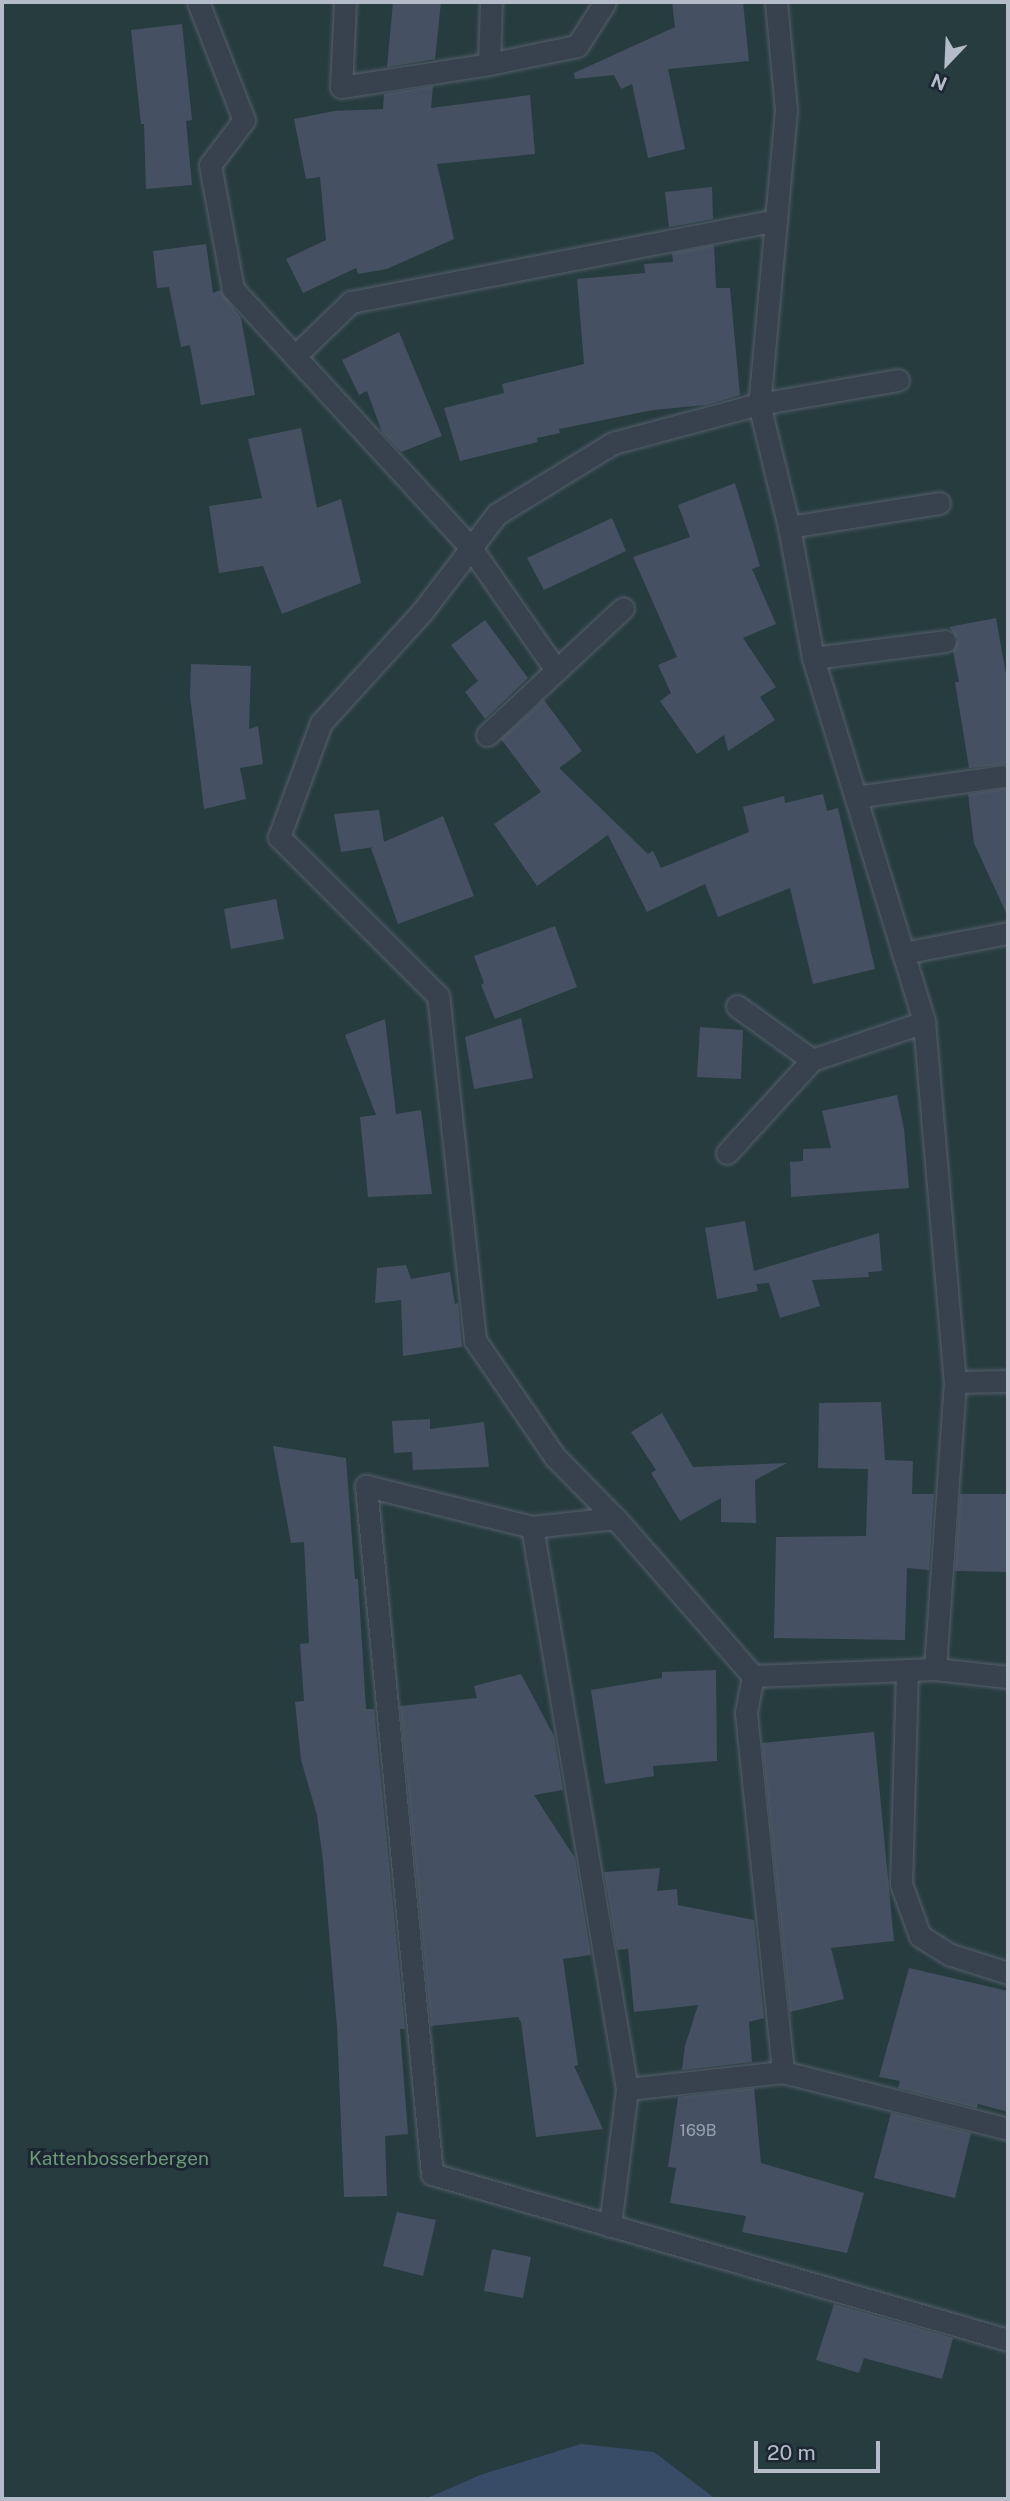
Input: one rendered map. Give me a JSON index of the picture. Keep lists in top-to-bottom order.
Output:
{
  "parks": ["Kattenbosserbergen"],
  "house_numbers": ["169B"],
  "scale_bar": "20 m",
  "north": "bottom left"
}
